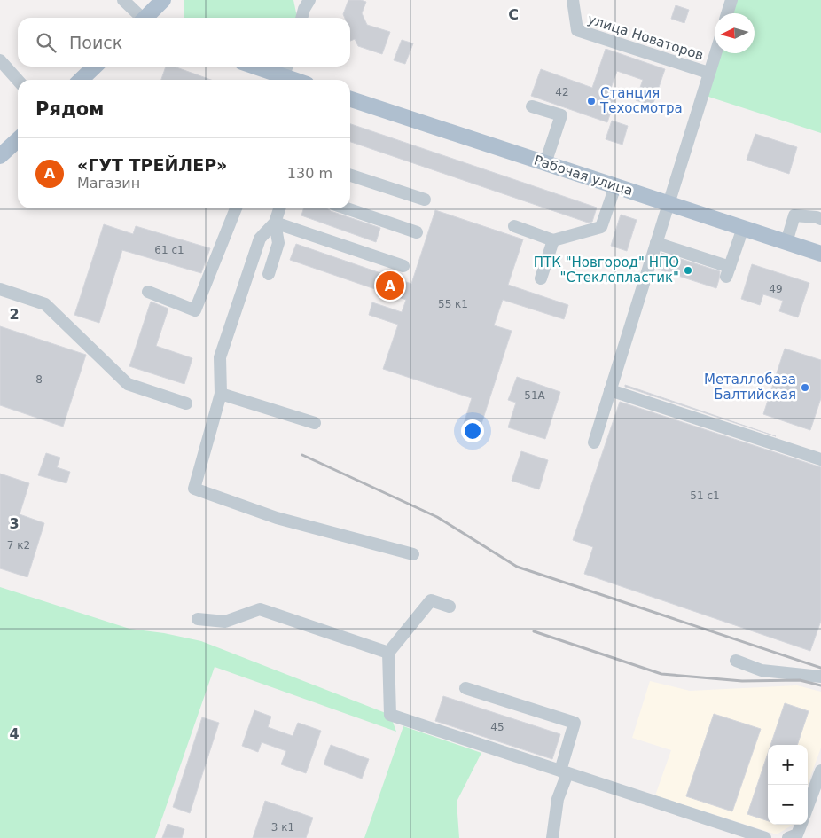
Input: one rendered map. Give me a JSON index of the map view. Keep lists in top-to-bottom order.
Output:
{
  "streets": {
    "main road": ["Рабочая улица"],
    "street": ["улица Новаторов"]
  },
  "places": ["Станция Техосмотра", "ПТК \"Новгород\" НПО \"Стеклопластик\"", "Металлобаза Балтийская"],
  "house_numbers": [
    "42",
    "61 с1",
    "49",
    "55 к1",
    "8",
    "51А",
    "51 с1",
    "7 к2",
    "45",
    "3 к1"
  ],
  "north": "left",
  "page": {
    "search": "Поиск",
    "heading": "Рядом",
    "list": [
      {
        "mark": "A",
        "name": "«ГУТ ТРЕЙЛЕР»",
        "note": "Магазин",
        "value": "130 m"
      }
    ],
    "pins": "A",
    "map_buttons": ["+", "−"]
  },
  "grid": {
    "columns": ["C"],
    "rows": ["2", "3", "4"]
  }
}
